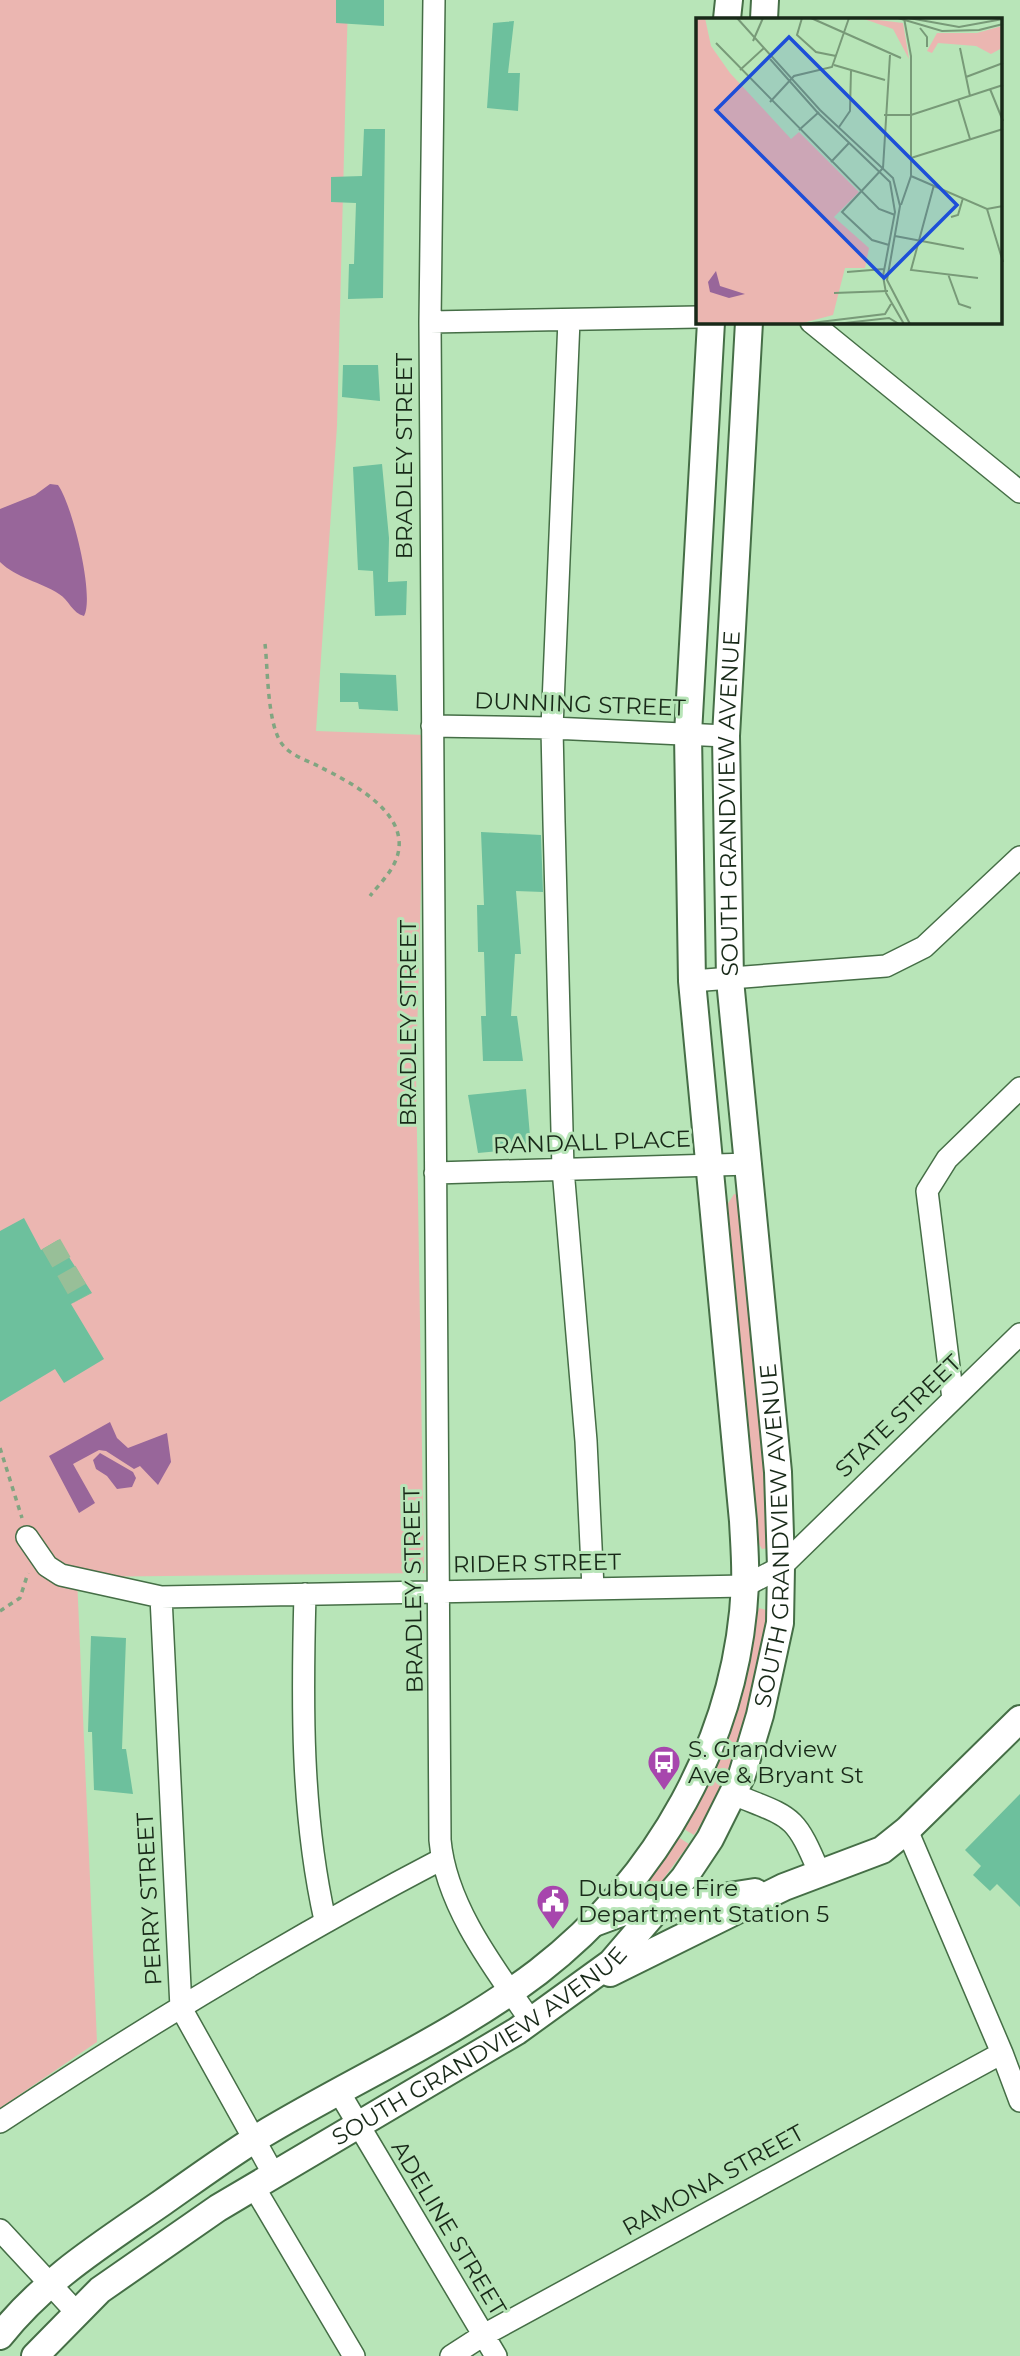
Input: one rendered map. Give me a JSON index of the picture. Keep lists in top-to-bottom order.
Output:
{
  "streets": {
    "main road": ["SOUTH GRANDVIEW AVENUE"],
    "street": [
      "BRADLEY STREET",
      "DUNNING STREET",
      "RANDALL PLACE",
      "STATE STREET",
      "RIDER STREET",
      "PERRY STREET",
      "RAMONA STREET",
      "ADELINE STREET"
    ]
  },
  "crossings": [
    ["BRADLEY STREET", "DUNNING STREET"],
    ["BRADLEY STREET", "SOUTH GRANDVIEW AVENUE"],
    ["BRADLEY STREET", "RANDALL PLACE"],
    ["BRADLEY STREET", "RIDER STREET"],
    ["DUNNING STREET", "SOUTH GRANDVIEW AVENUE"],
    ["SOUTH GRANDVIEW AVENUE", "RANDALL PLACE"],
    ["SOUTH GRANDVIEW AVENUE", "RIDER STREET"],
    ["SOUTH GRANDVIEW AVENUE", "PERRY STREET"],
    ["SOUTH GRANDVIEW AVENUE", "ADELINE STREET"],
    ["STATE STREET", "RIDER STREET"],
    ["RIDER STREET", "PERRY STREET"],
    ["RAMONA STREET", "ADELINE STREET"]
  ],
  "places": {
    "bus stop": ["S. Grandview Ave & Bryant St"],
    "public building": ["Dubuque Fire Department Station 5"]
  }
}
